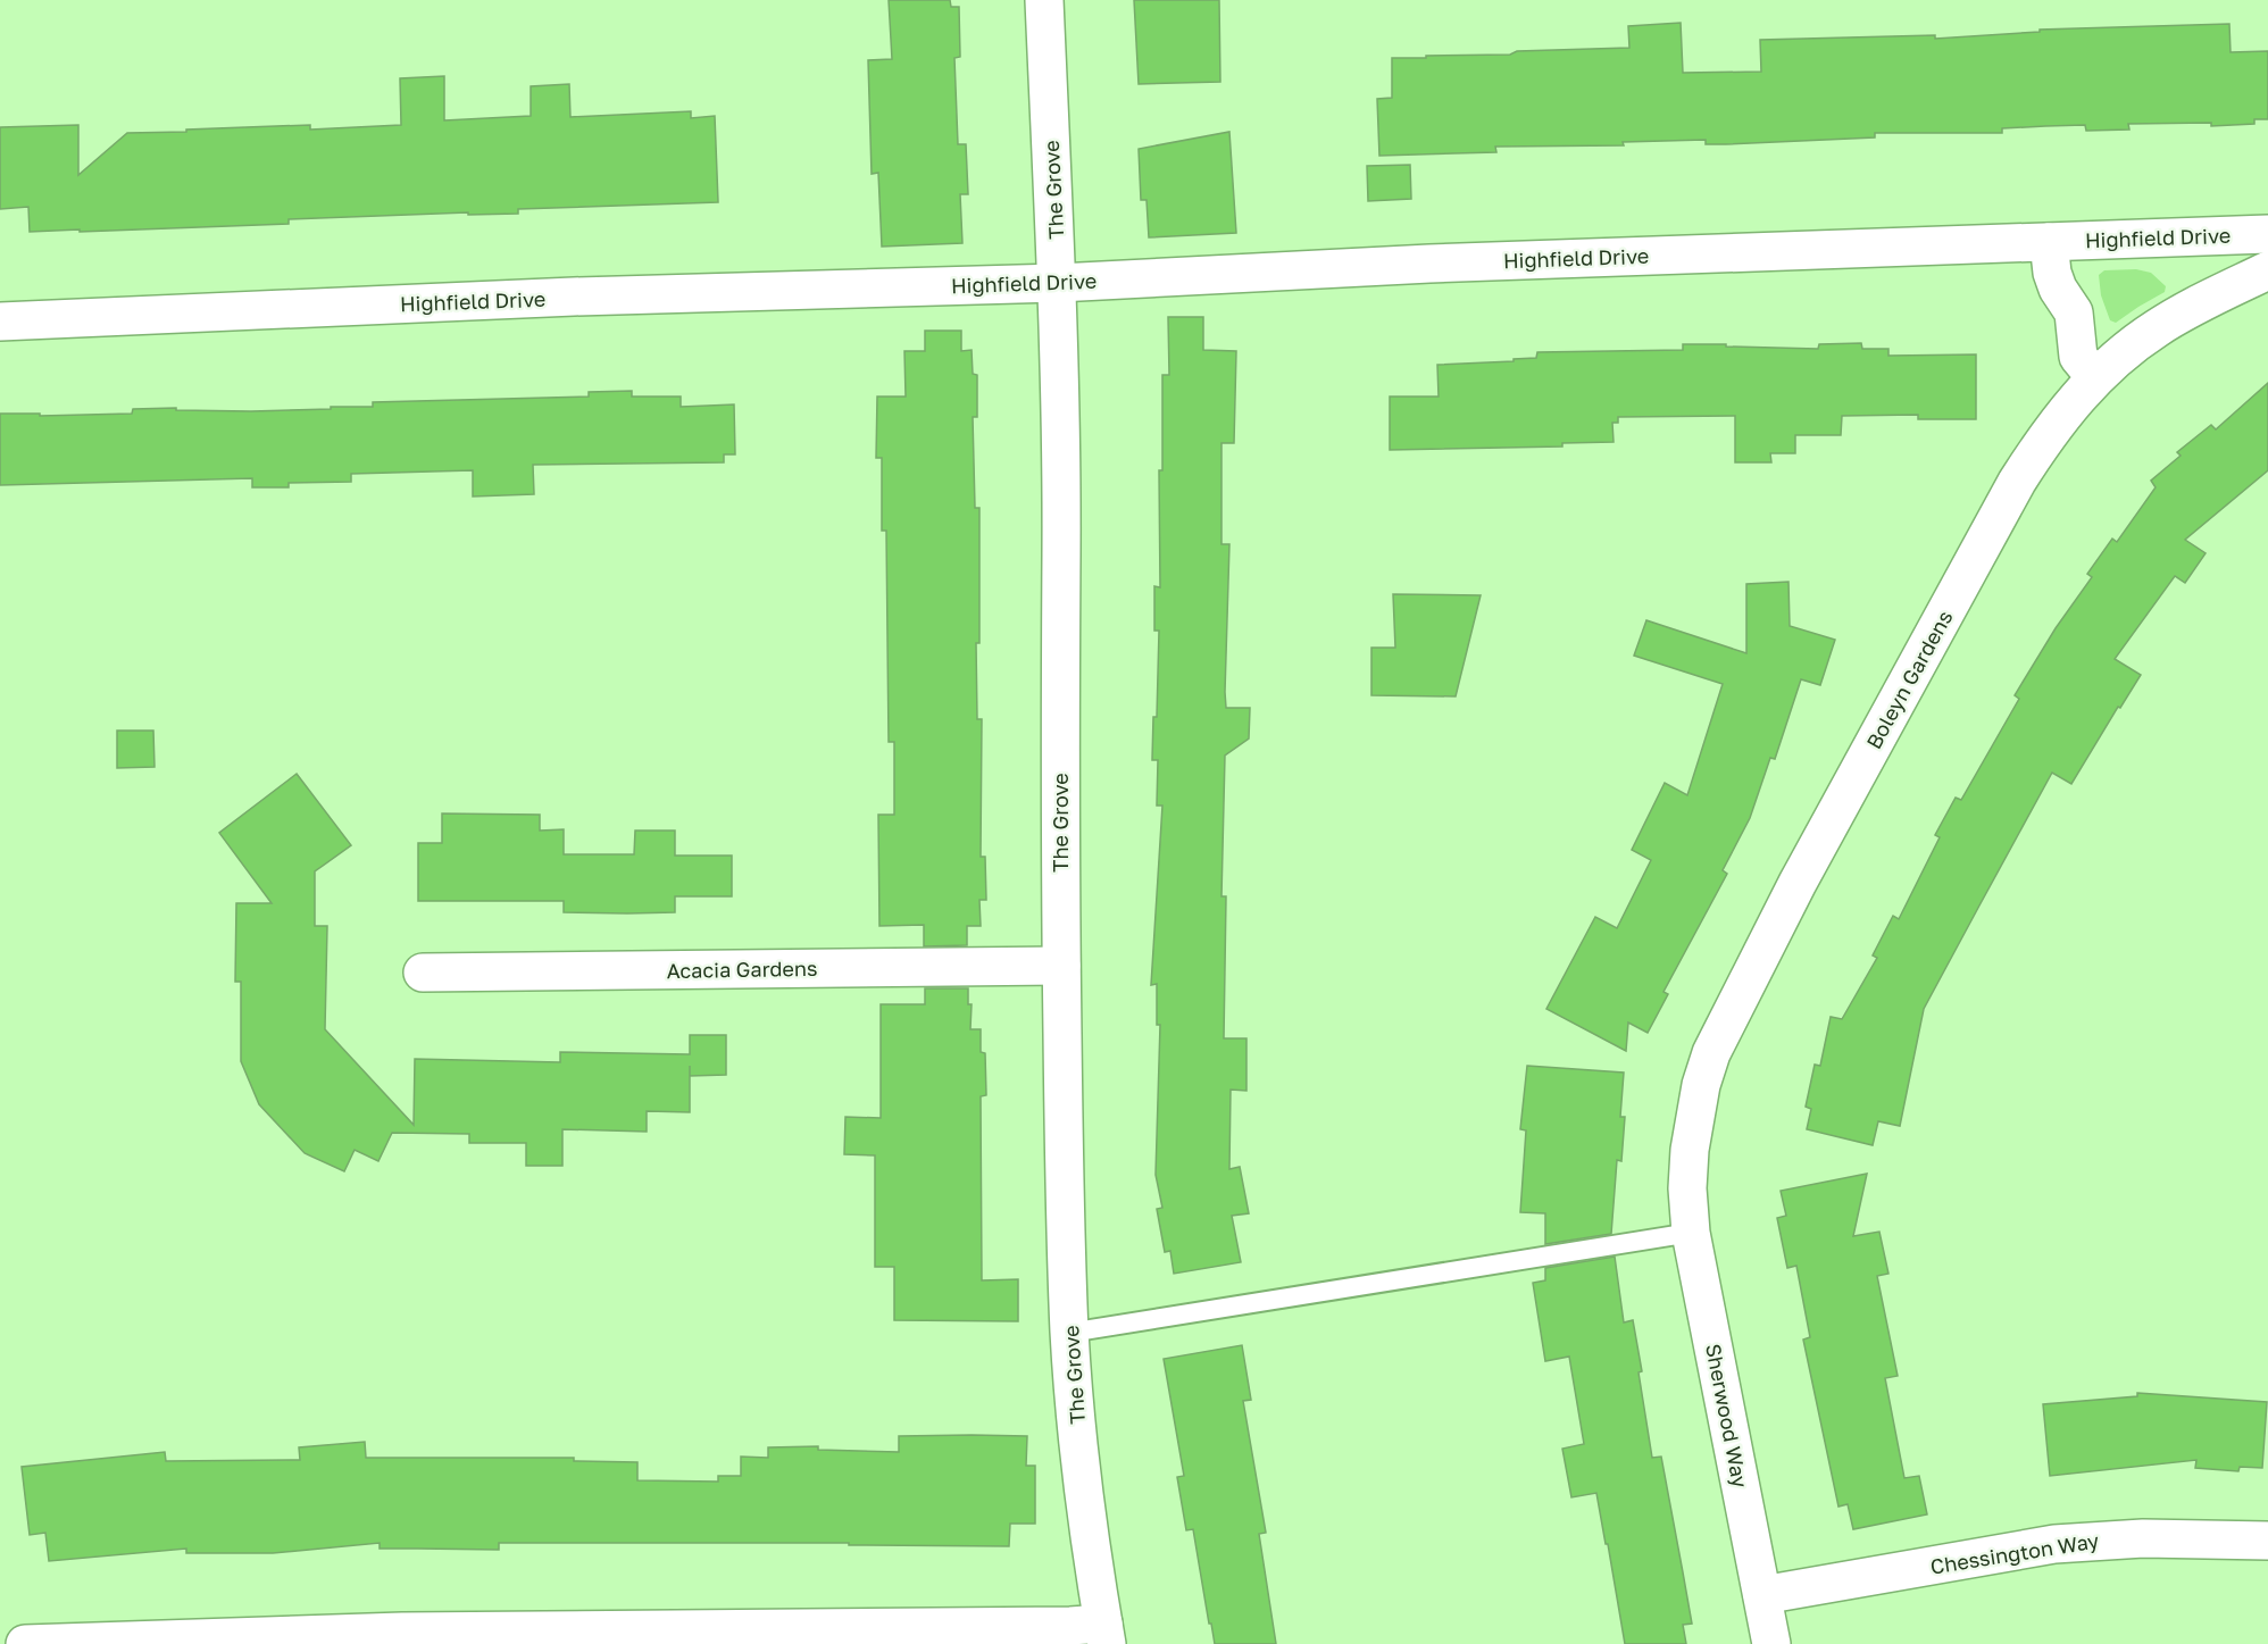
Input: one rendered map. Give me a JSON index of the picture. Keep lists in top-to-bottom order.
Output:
{
  "streets": {
    "street": [
      "The Grove",
      "Highfield Drive",
      "Boleyn Gardens",
      "Acacia Gardens",
      "Sherwood Way",
      "Chessington Way"
    ]
  },
  "crossings": [
    ["The Grove", "Highfield Drive"],
    ["The Grove", "Acacia Gardens"],
    ["Boleyn Gardens", "Sherwood Way"],
    ["Sherwood Way", "Chessington Way"]
  ]
}
